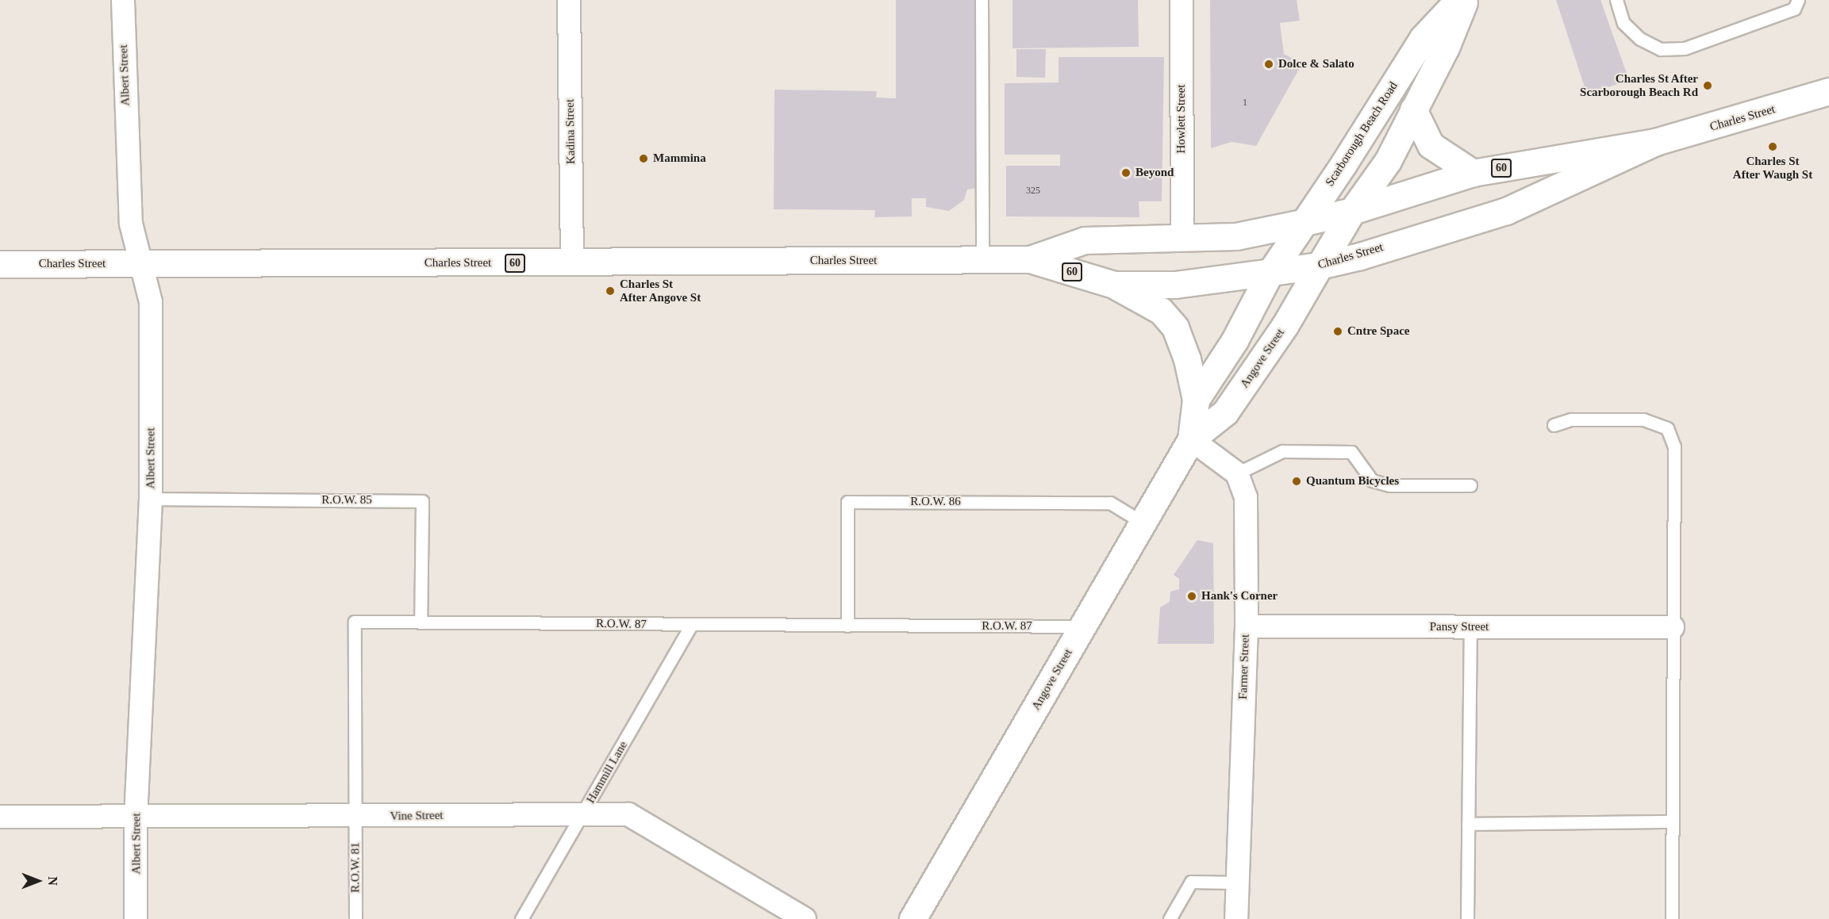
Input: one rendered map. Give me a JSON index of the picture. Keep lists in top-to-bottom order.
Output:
{
  "streets": {
    "main road": [
      "Charles Street",
      "Scarborough Beach Road",
      "60",
      "Angove Street"
    ],
    "street": [
      "Albert Street",
      "Howlett Street",
      "Kadina Street",
      "Pansy Street",
      "Farmer Street",
      "Vine Street"
    ],
    "lane": [
      "R.O.W. 85",
      "R.O.W. 86",
      "R.O.W. 87",
      "Hammill Lane",
      "R.O.W. 81"
    ]
  },
  "crossings": [
    ["Albert Street", "Charles Street"],
    ["Albert Street", "R.O.W. 85"],
    ["Albert Street", "Vine Street"],
    ["Charles Street", "Howlett Street"],
    ["Charles Street", "Kadina Street"],
    ["Charles Street", "Scarborough Beach Road"],
    ["Charles Street", "Angove Street"],
    ["Scarborough Beach Road", "Angove Street"],
    ["Angove Street", "R.O.W. 86"],
    ["Angove Street", "R.O.W. 87"],
    ["R.O.W. 85", "R.O.W. 87"],
    ["R.O.W. 86", "R.O.W. 87"],
    ["R.O.W. 87", "Hammill Lane"],
    ["R.O.W. 87", "Vine Street"],
    ["R.O.W. 87", "R.O.W. 81"],
    ["Pansy Street", "Farmer Street"],
    ["Hammill Lane", "Vine Street"],
    ["Vine Street", "R.O.W. 81"]
  ],
  "places": [
    "Dolce & Salato",
    "Charles St After Scarborough Beach Rd",
    "Charles St After Waugh St",
    "Mammina",
    "Beyond",
    "Charles St After Angove St",
    "Cntre Space",
    "Quantum Bicycles",
    "Hank's Corner"
  ],
  "house_numbers": ["1", "325"],
  "north": "right"
}
